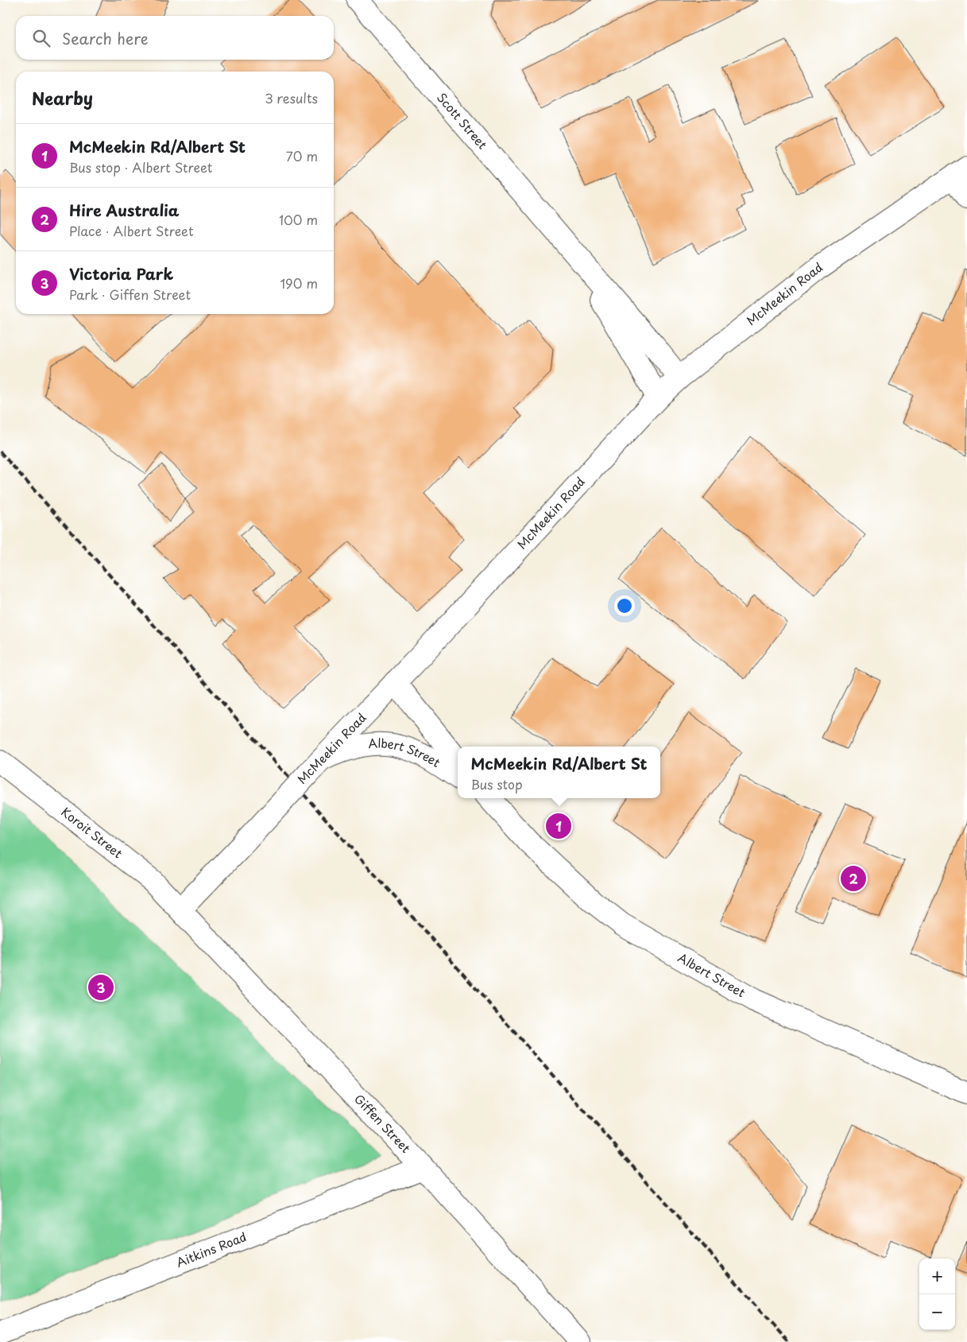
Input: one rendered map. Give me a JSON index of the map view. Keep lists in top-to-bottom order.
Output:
{
  "streets": {
    "street": [
      "Scott Street",
      "McMeekin Road",
      "Albert Street",
      "Koroit Street",
      "Giffen Street",
      "Aitkins Road"
    ]
  },
  "crossings": [
    ["Scott Street", "McMeekin Road"],
    ["McMeekin Road", "Albert Street"],
    ["McMeekin Road", "Koroit Street"],
    ["McMeekin Road", "Giffen Street"],
    ["Koroit Street", "Giffen Street"],
    ["Giffen Street", "Aitkins Road"]
  ],
  "page": {
    "search": "Search here",
    "heading": ["Nearby", "3 results"],
    "list": [
      {
        "mark": "1",
        "name": "McMeekin Rd/Albert St",
        "note": "Bus stop · Albert Street",
        "value": "70 m"
      },
      {
        "mark": "2",
        "name": "Hire Australia",
        "note": "Place · Albert Street",
        "value": "100 m"
      },
      {
        "mark": "3",
        "name": "Victoria Park",
        "note": "Park · Giffen Street",
        "value": "190 m"
      }
    ],
    "popup": ["McMeekin Rd/Albert St", "Bus stop"],
    "pins": ["1", "2", "3"],
    "map_buttons": ["+", "−"]
  }
}
